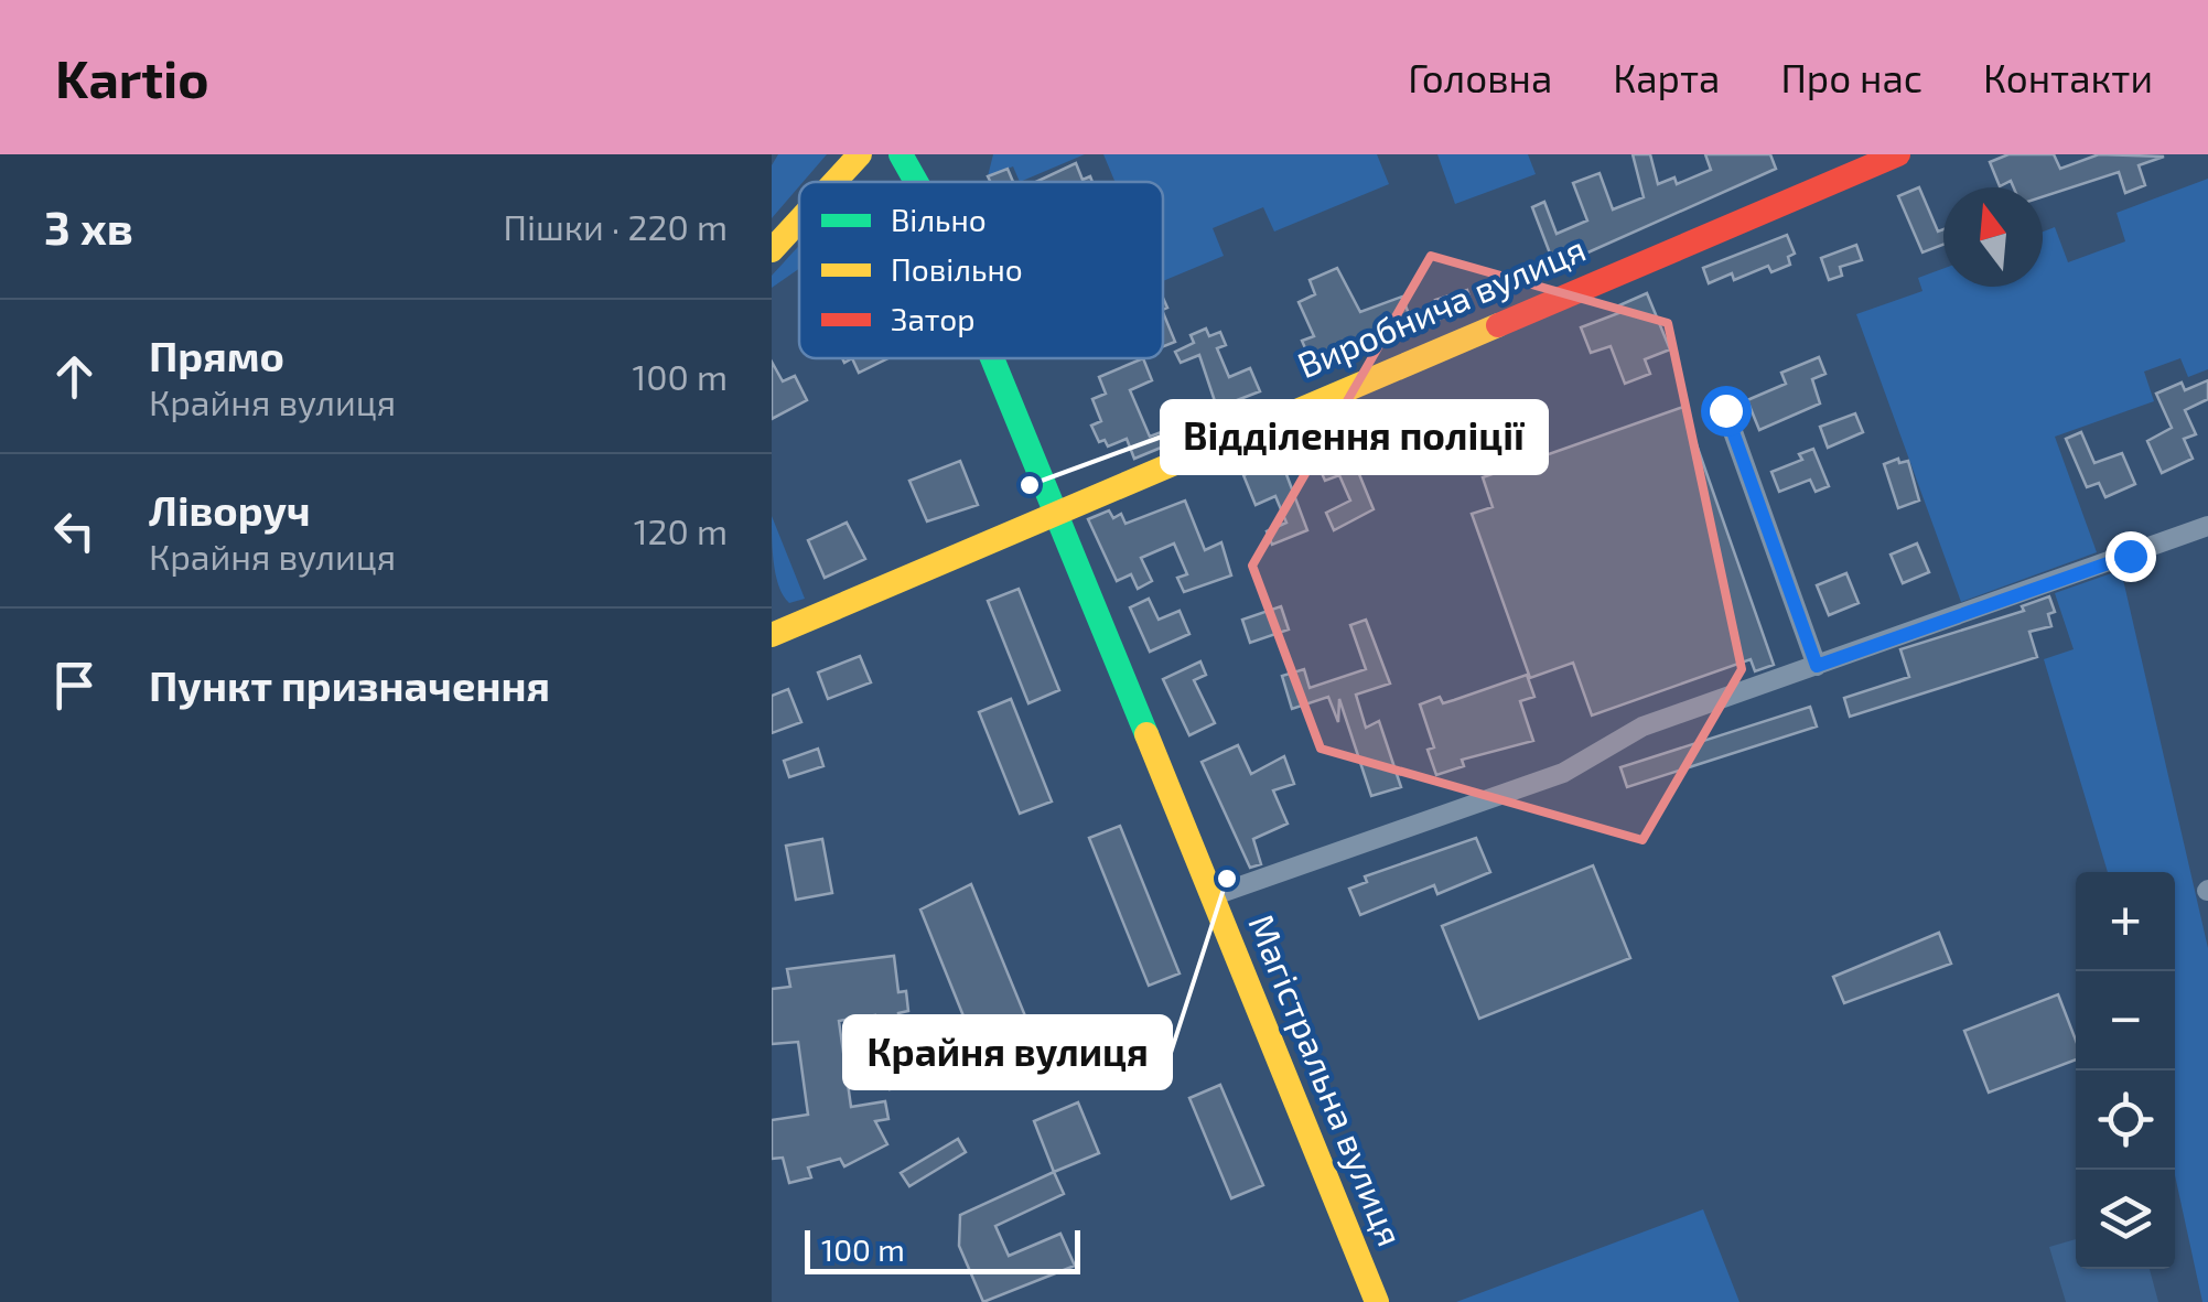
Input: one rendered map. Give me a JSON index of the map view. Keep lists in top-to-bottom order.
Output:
{
  "streets": {
    "street": ["Виробнича вулиця", "Магістральна вулиця"]
  },
  "crossings": [
    ["Виробнича вулиця", "Магістральна вулиця"]
  ],
  "places": ["Відділення поліції", "Крайня вулиця"],
  "legend": ["Вільно", "Повільно", "Затор"],
  "scale_bar": "100 m",
  "north": "top",
  "page": {
    "header": "Kartio",
    "nav": [
      "Головна",
      "Карта",
      "Про нас",
      "Контакти"
    ],
    "heading": ["3 хв", "Пішки · 220 m"],
    "list": [
      ["Прямо", "Крайня вулиця", "100 m"],
      ["Ліворуч", "Крайня вулиця", "120 m"],
      "Пункт призначення"
    ],
    "map_buttons": ["+", "−"],
    "scale": "100 m"
  }
}
